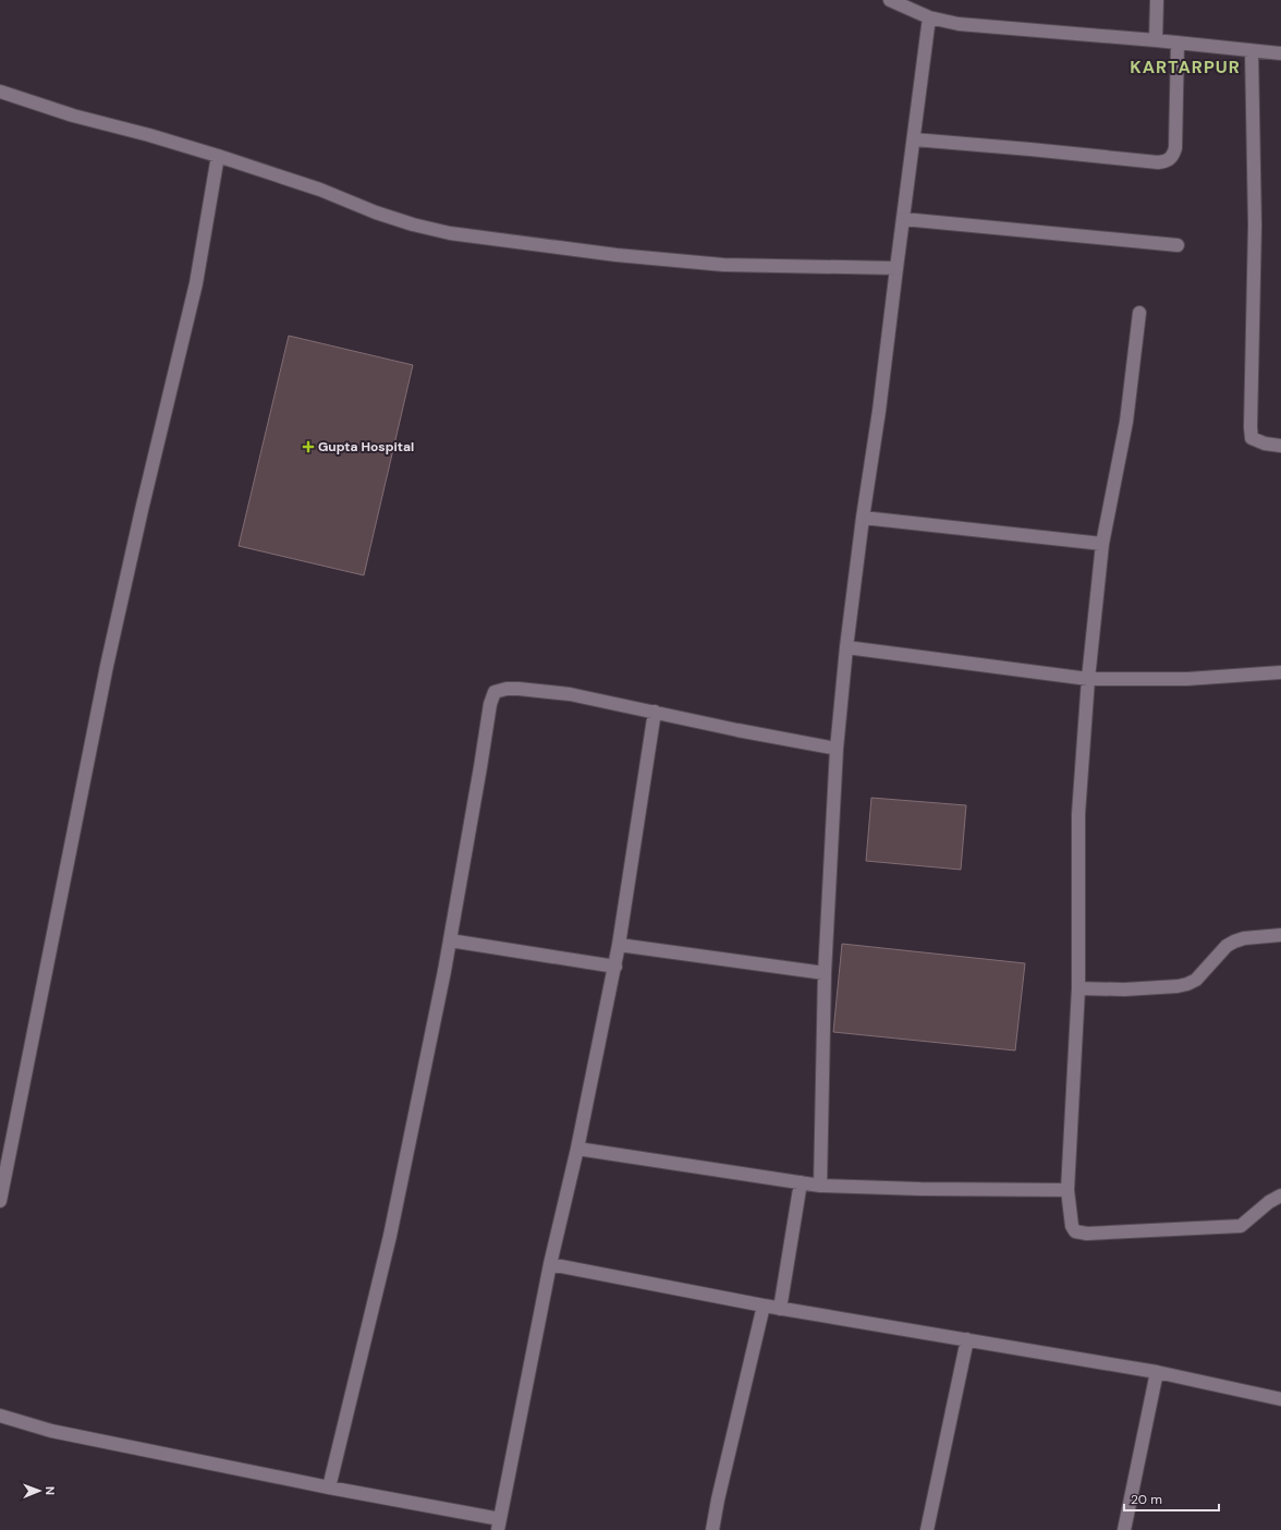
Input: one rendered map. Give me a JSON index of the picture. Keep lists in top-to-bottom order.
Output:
{
  "districts": ["KARTARPUR"],
  "places": {
    "health": ["Gupta Hospital"]
  },
  "scale_bar": "20 m",
  "north": "right"
}
